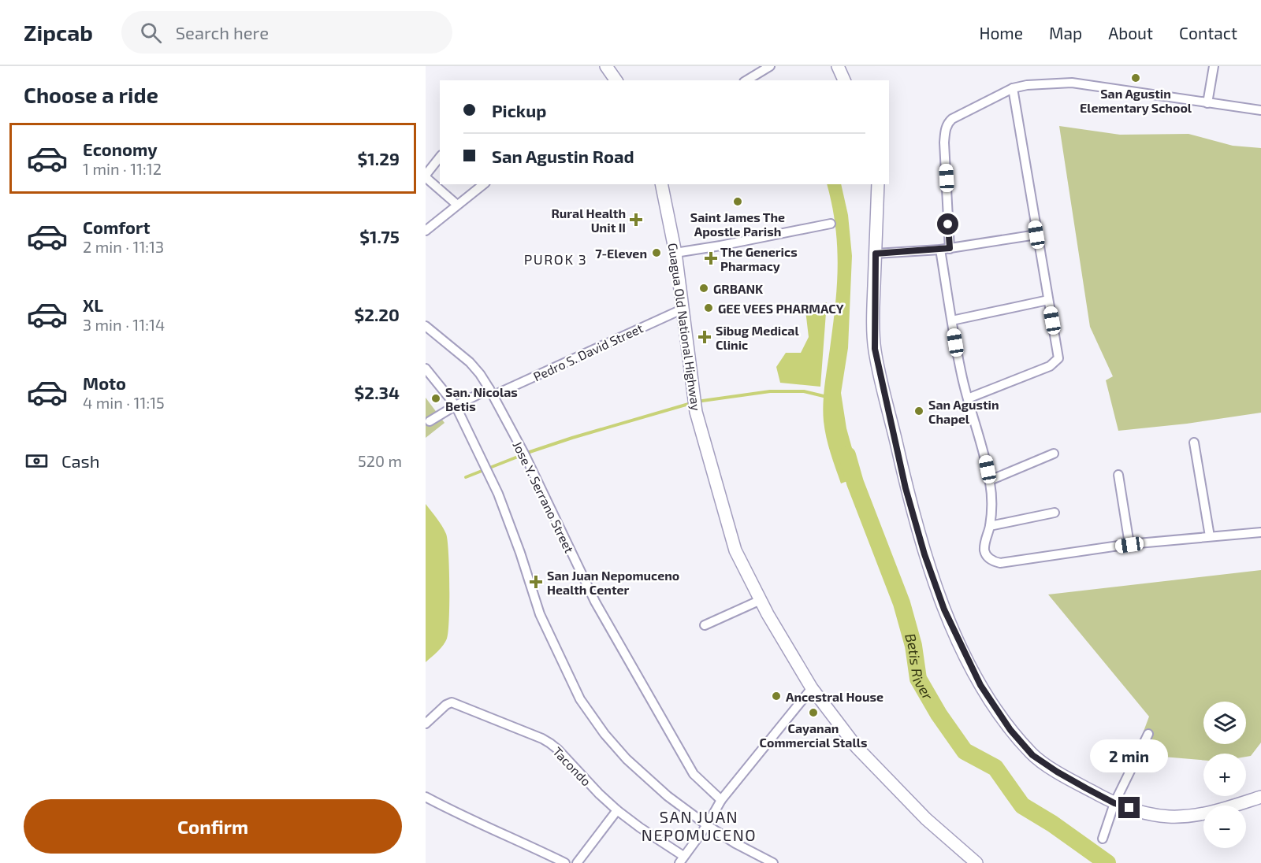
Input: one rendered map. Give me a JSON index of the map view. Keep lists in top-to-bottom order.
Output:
{
  "streets": {
    "street": [
      "Guagua Old National Highway",
      "Pedro S. David Street",
      "Jose Y. Serrano Street",
      "Tacondo"
    ]
  },
  "crossings": [
    ["Guagua Old National Highway", "Pedro S. David Street"],
    ["Pedro S. David Street", "Jose Y. Serrano Street"]
  ],
  "districts": ["PUROK 3", "SAN JUAN NEPOMUCENO"],
  "water": ["Betis River"],
  "places": {
    "other": [
      "San Agustin Elementary School",
      "Saint James The Apostle Parish",
      "7-Eleven",
      "GRBANK",
      "GEE VEES PHARMACY",
      "San. Nicolas Betis",
      "San Agustin Chapel",
      "Ancestral House",
      "Cayanan Commercial Stalls"
    ],
    "health": [
      "Rural Health Unit II",
      "The Generics Pharmacy",
      "Sibug Medical Clinic",
      "San Juan Nepomuceno Health Center"
    ]
  },
  "page": {
    "header": "Zipcab",
    "search": "Search here",
    "nav": [
      "Home",
      "Map",
      "About",
      "Contact"
    ],
    "heading": "Choose a ride",
    "banner": ["Pickup", "San Agustin Road"],
    "list": [
      {
        "name": "Economy",
        "note": "1 min · 11:12",
        "value": "$1.29"
      },
      {
        "name": "Comfort",
        "note": "2 min · 11:13",
        "value": "$1.75"
      },
      {
        "name": "XL",
        "note": "3 min · 11:14",
        "value": "$2.20"
      },
      {
        "name": "Moto",
        "note": "4 min · 11:15",
        "value": "$2.34"
      }
    ],
    "pay": ["Cash", "520 m"],
    "map_buttons": ["+", "−"],
    "bubble": "2 min",
    "buttons": "Confirm"
  }
}
